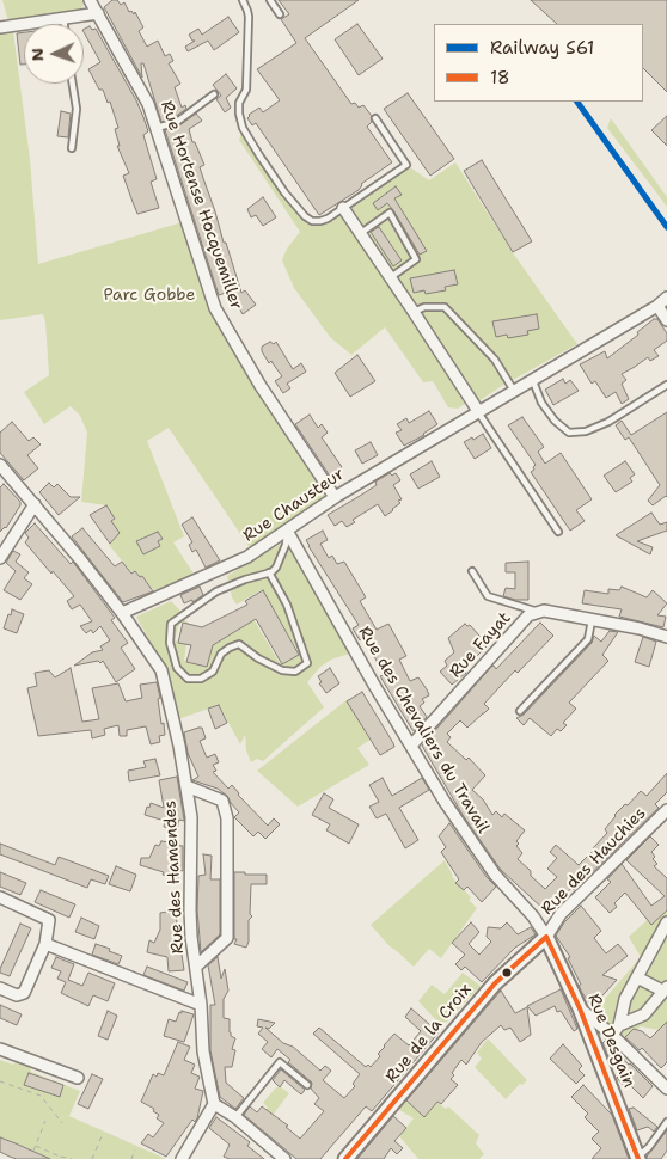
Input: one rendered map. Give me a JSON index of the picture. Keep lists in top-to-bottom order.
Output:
{
  "streets": {
    "street": [
      "Rue Hortense Hocquemiller",
      "Rue Chausteur",
      "Rue Fayat",
      "Rue des Chevaliers du Travail",
      "Rue des Hauchies",
      "Rue des Hamendes",
      "Rue de la Croix",
      "Rue Desgain"
    ]
  },
  "crossings": [
    ["Rue Hortense Hocquemiller", "Rue Chausteur"],
    ["Rue Chausteur", "Rue des Chevaliers du Travail"],
    ["Rue Chausteur", "Rue des Hamendes"],
    ["Rue Fayat", "Rue des Chevaliers du Travail"],
    ["Rue des Chevaliers du Travail", "Rue des Hauchies"],
    ["Rue des Chevaliers du Travail", "Rue de la Croix"],
    ["Rue des Chevaliers du Travail", "Rue Desgain"],
    ["Rue des Hauchies", "Rue de la Croix"],
    ["Rue des Hauchies", "Rue Desgain"],
    ["Rue de la Croix", "Rue Desgain"]
  ],
  "parks": ["Parc Gobbe"],
  "lines": ["rail line S61", "transit line 18"],
  "legend": ["Railway S61", "18"],
  "north": "left"
}
